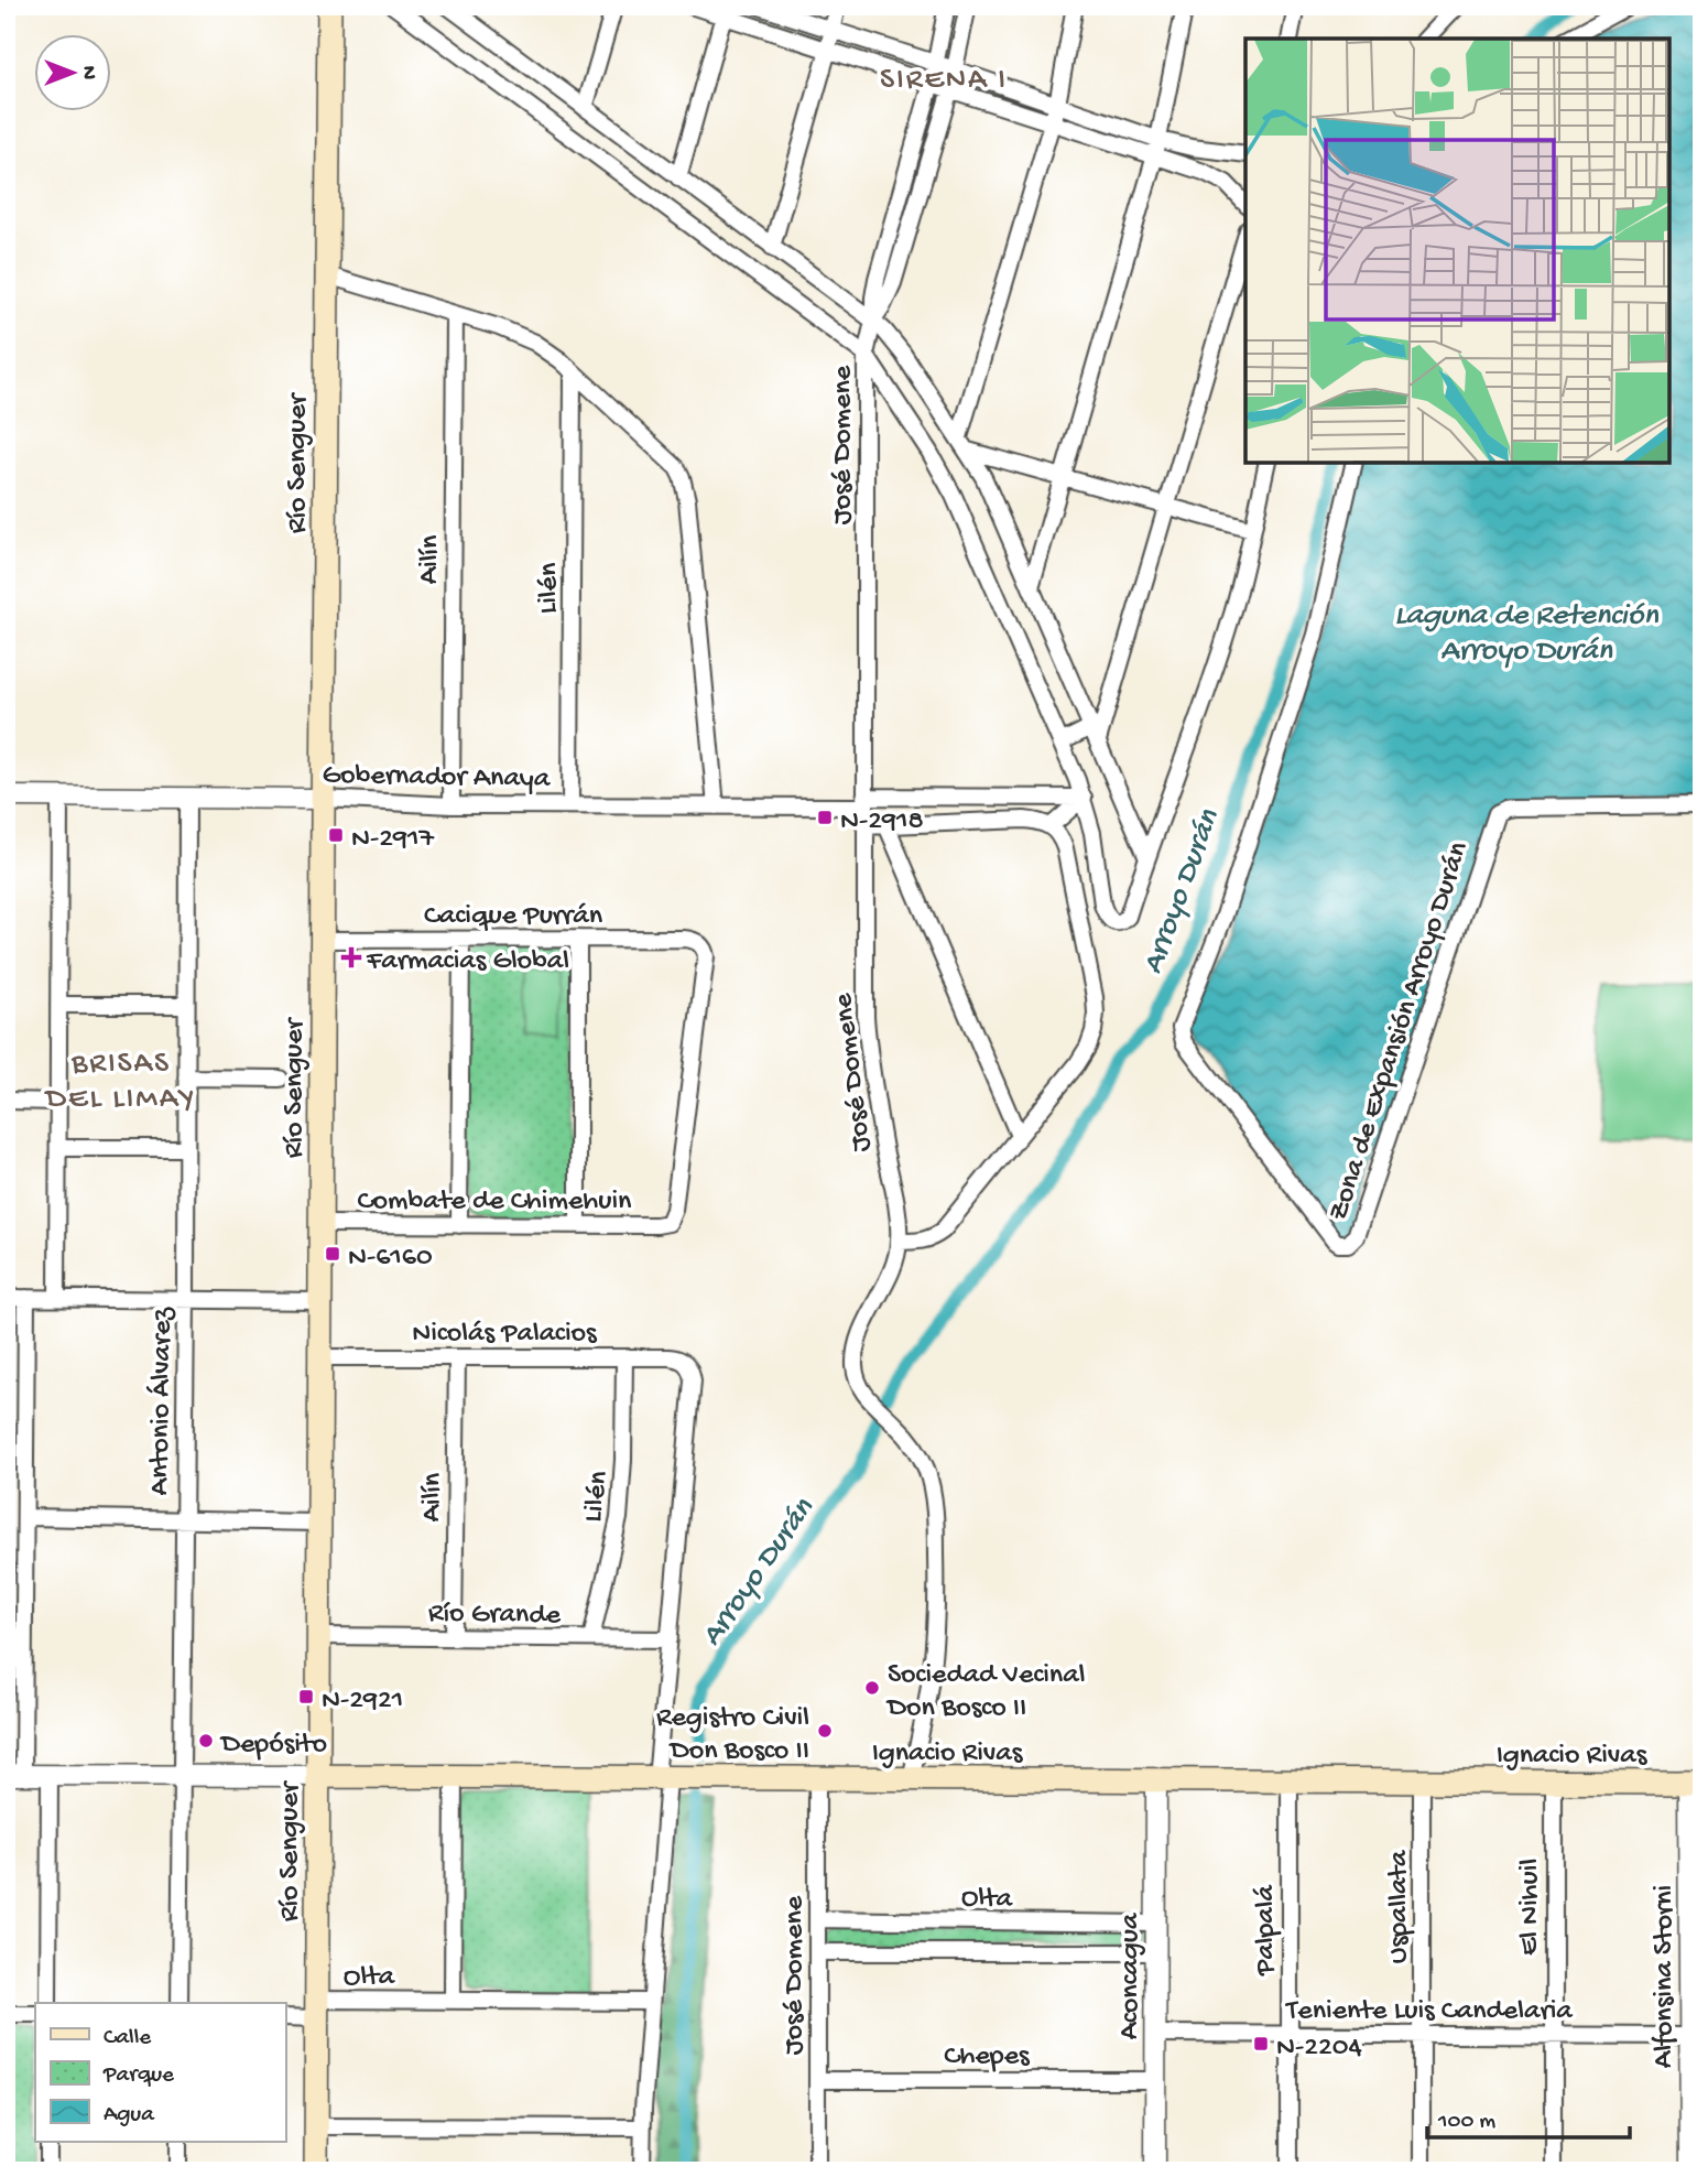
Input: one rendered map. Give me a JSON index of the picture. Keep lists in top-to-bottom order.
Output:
{
  "streets": {
    "main road": ["Río Senguer", "Ignacio Rivas"],
    "street": [
      "José Domene",
      "Ailín",
      "Lilén",
      "Gobernador Anaya",
      "Cacique Purrán",
      "Zona de Expansión Arroyo Durán",
      "Combate de Chimehuin",
      "Nicolás Palacios",
      "Antonio Álvarez",
      "Río Grande",
      "Olta",
      "Uspallata",
      "El Nihuil",
      "Palpalá",
      "Aconcagua",
      "Alfonsina Storni",
      "Teniente Luis Candelaria",
      "Chepes"
    ]
  },
  "crossings": [
    ["José Domene", "Gobernador Anaya"],
    ["José Domene", "Ignacio Rivas"],
    ["José Domene", "Olta"],
    ["José Domene", "Chepes"],
    ["Río Senguer", "Gobernador Anaya"],
    ["Río Senguer", "Cacique Purrán"],
    ["Río Senguer", "Combate de Chimehuin"],
    ["Río Senguer", "Nicolás Palacios"],
    ["Río Senguer", "Río Grande"],
    ["Río Senguer", "Ignacio Rivas"],
    ["Río Senguer", "Olta"],
    ["Ailín", "Gobernador Anaya"],
    ["Ailín", "Nicolás Palacios"],
    ["Ailín", "Río Grande"],
    ["Lilén", "Gobernador Anaya"],
    ["Lilén", "Nicolás Palacios"],
    ["Lilén", "Río Grande"],
    ["Gobernador Anaya", "Antonio Álvarez"],
    ["Cacique Purrán", "Combate de Chimehuin"],
    ["Nicolás Palacios", "Río Grande"],
    ["Antonio Álvarez", "Ignacio Rivas"],
    ["Ignacio Rivas", "Uspallata"],
    ["Ignacio Rivas", "El Nihuil"],
    ["Ignacio Rivas", "Palpalá"],
    ["Ignacio Rivas", "Aconcagua"],
    ["Ignacio Rivas", "Alfonsina Storni"],
    ["Olta", "Aconcagua"],
    ["Uspallata", "Teniente Luis Candelaria"],
    ["El Nihuil", "Teniente Luis Candelaria"],
    ["Palpalá", "Teniente Luis Candelaria"],
    ["Aconcagua", "Teniente Luis Candelaria"],
    ["Aconcagua", "Chepes"],
    ["Alfonsina Storni", "Teniente Luis Candelaria"]
  ],
  "districts": ["SIRENA I", "BRISAS DEL LIMAY"],
  "water": ["Laguna de Retención Arroyo Durán", "Arroyo Durán"],
  "places": {
    "transit": [
      "N-2918",
      "N-2917",
      "N-6160",
      "N-2921",
      "N-2204"
    ],
    "health": ["Farmacias Global"],
    "other": ["Sociedad Vecinal Don Bosco II", "Registro Civil Don Bosco II", "Depósito"]
  },
  "legend": ["Calle", "Parque", "Agua"],
  "scale_bar": "100 m",
  "north": "right"
}
